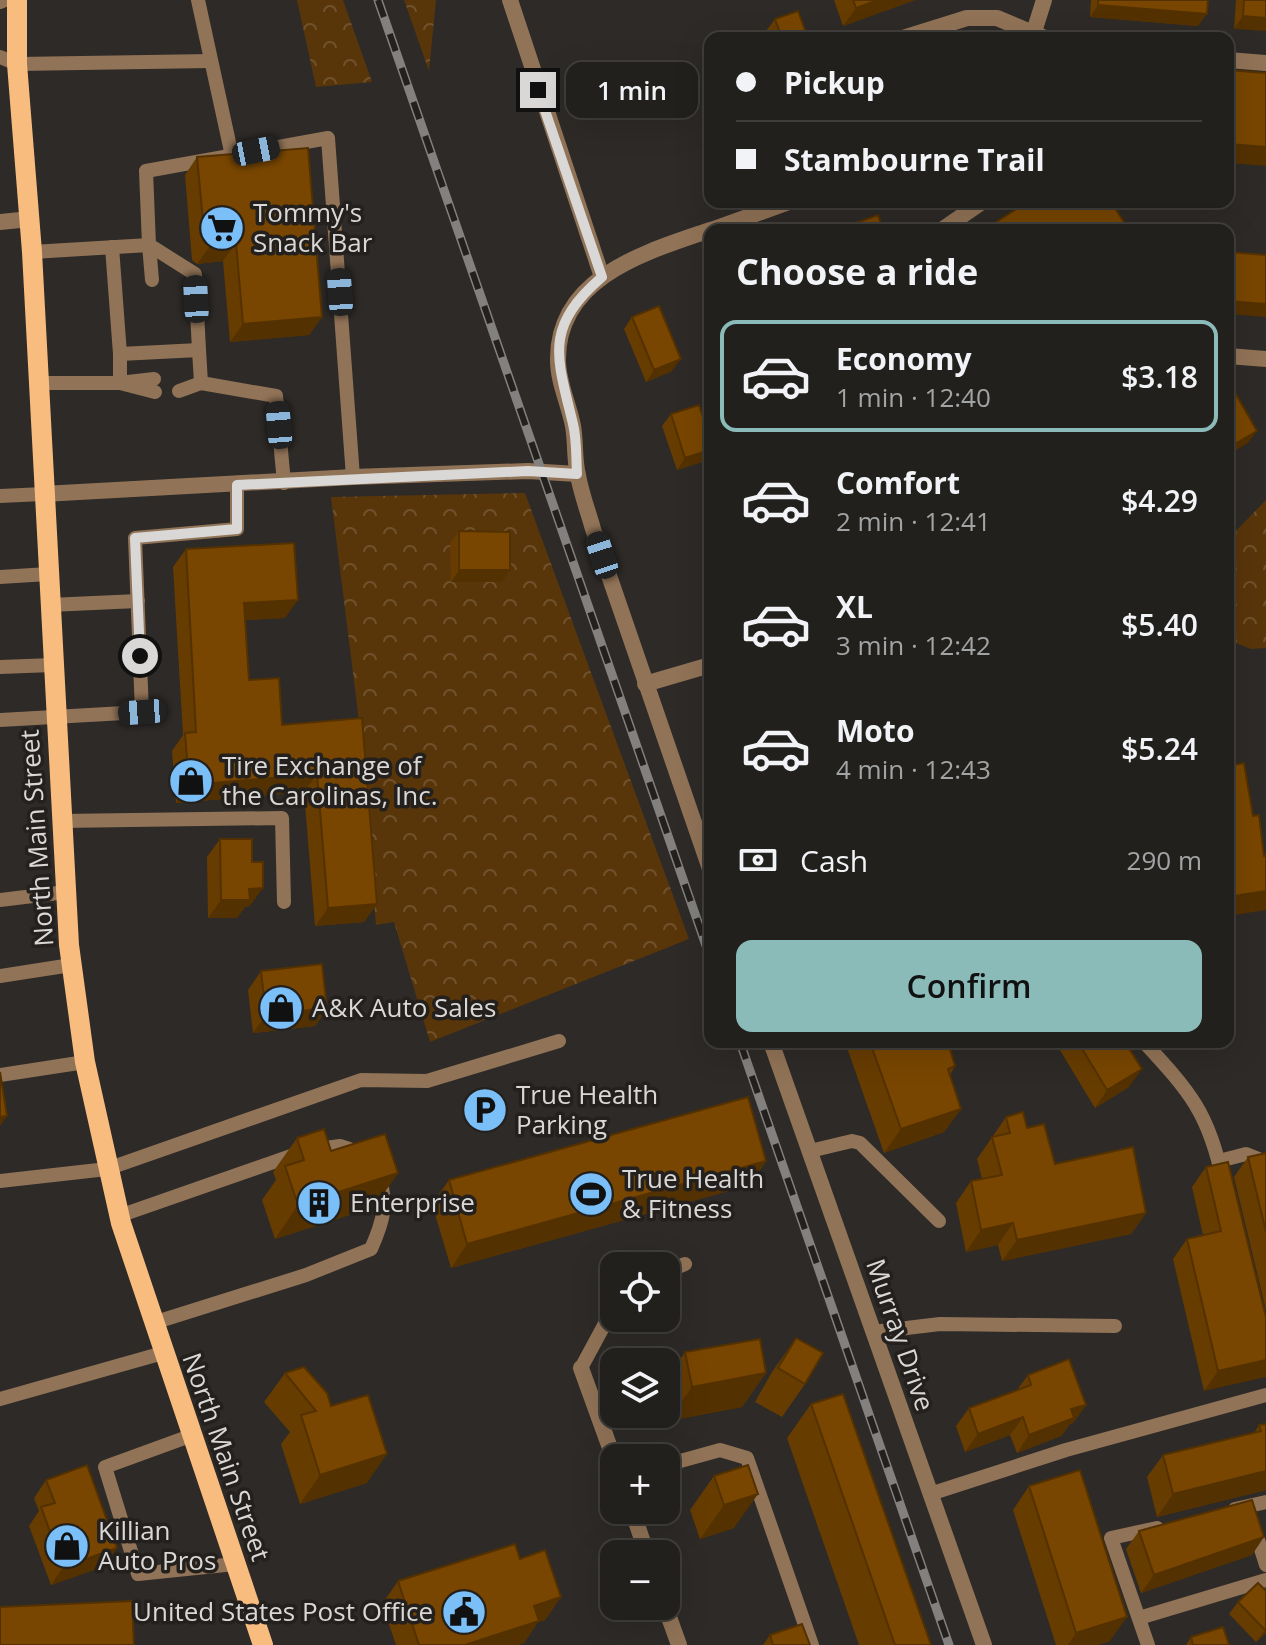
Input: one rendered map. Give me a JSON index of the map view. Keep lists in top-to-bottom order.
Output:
{
  "streets": {
    "main road": ["North Main Street"],
    "street": ["Murray Drive"]
  },
  "places": {
    "supermarket": ["Tommy's Snack Bar"],
    "shop": ["Tire Exchange of the Carolinas, Inc.", "A&K Auto Sales", "Killian Auto Pros"],
    "parking": ["True Health Parking"],
    "sports": ["True Health & Fitness"],
    "building": ["Enterprise"],
    "public building": ["United States Post Office"]
  },
  "page": {
    "banner": ["Pickup", "Stambourne Trail"],
    "bubble": "1 min",
    "heading": "Choose a ride",
    "list": [
      {
        "name": "Economy",
        "note": "1 min · 12:40",
        "value": "$3.18"
      },
      {
        "name": "Comfort",
        "note": "2 min · 12:41",
        "value": "$4.29"
      },
      {
        "name": "XL",
        "note": "3 min · 12:42",
        "value": "$5.40"
      },
      {
        "name": "Moto",
        "note": "4 min · 12:43",
        "value": "$5.24"
      }
    ],
    "pay": ["Cash", "290 m"],
    "buttons": "Confirm",
    "map_buttons": ["+", "−"]
  }
}
